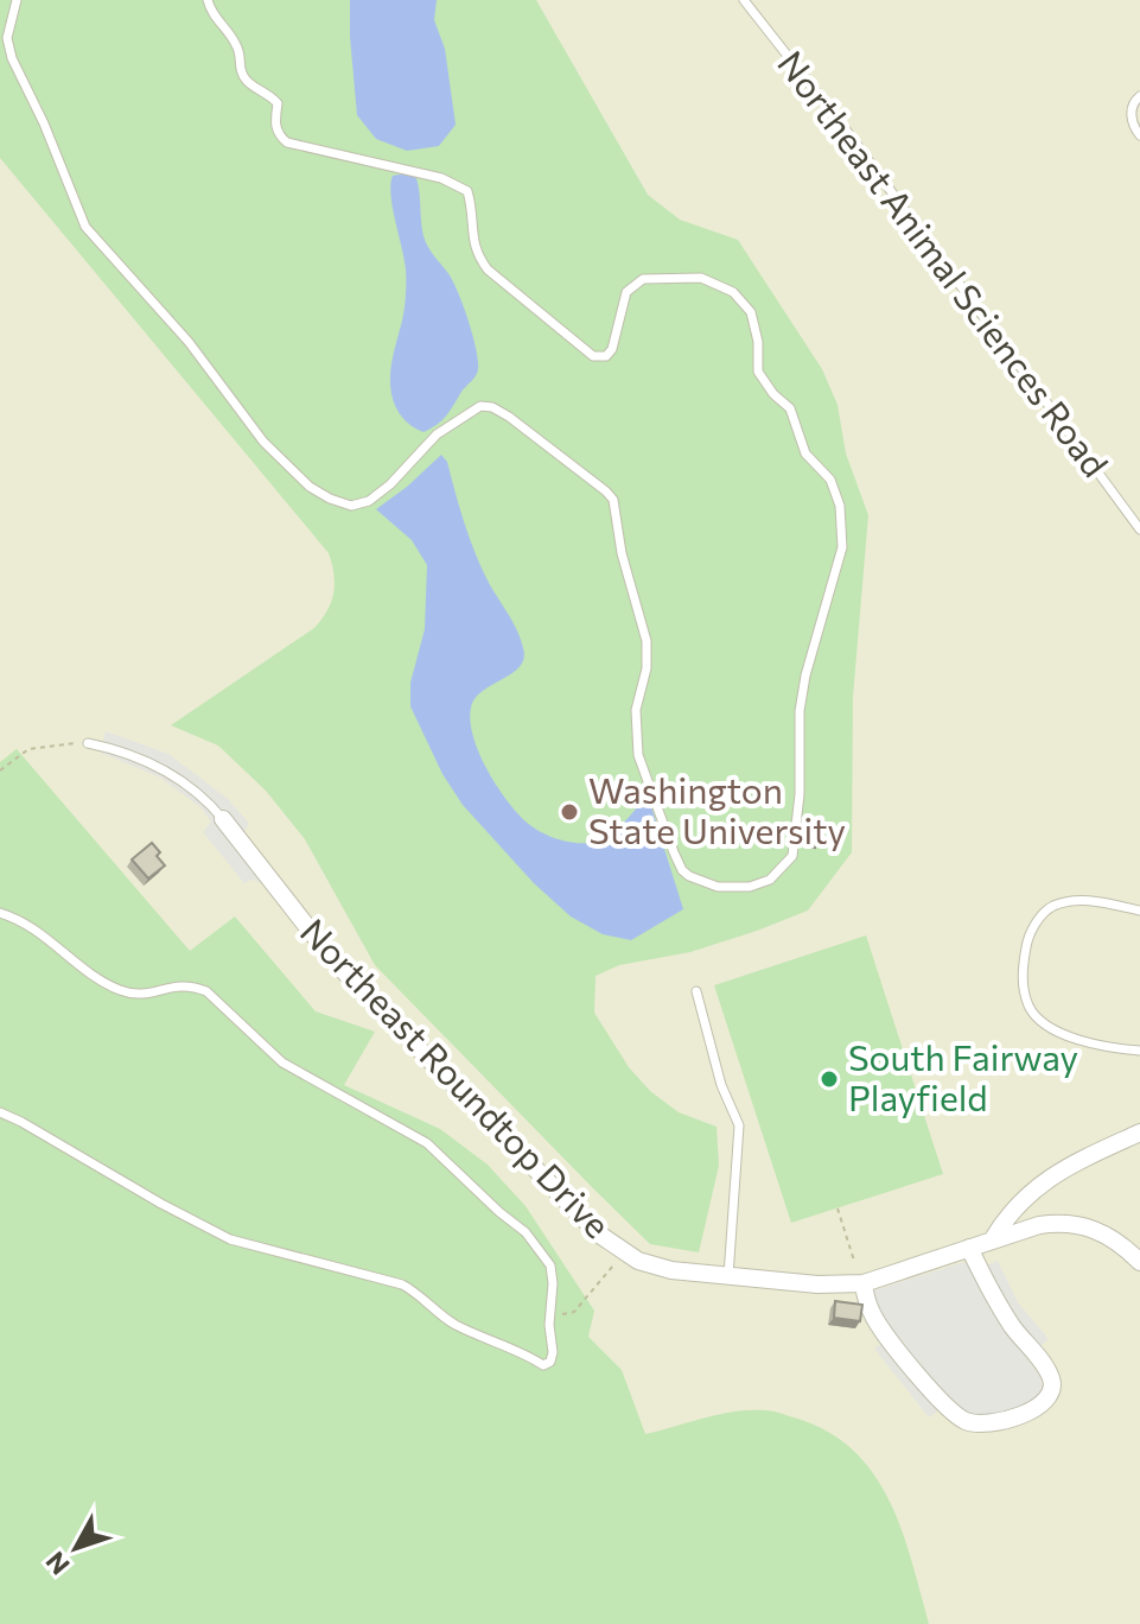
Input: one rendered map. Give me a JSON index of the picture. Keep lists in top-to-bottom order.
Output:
{
  "streets": {
    "street": ["Northeast Roundtop Drive"],
    "lane": ["Northeast Animal Sciences Road"]
  },
  "places": ["Washington State University", "South Fairway Playfield"],
  "north": "bottom left"
}
